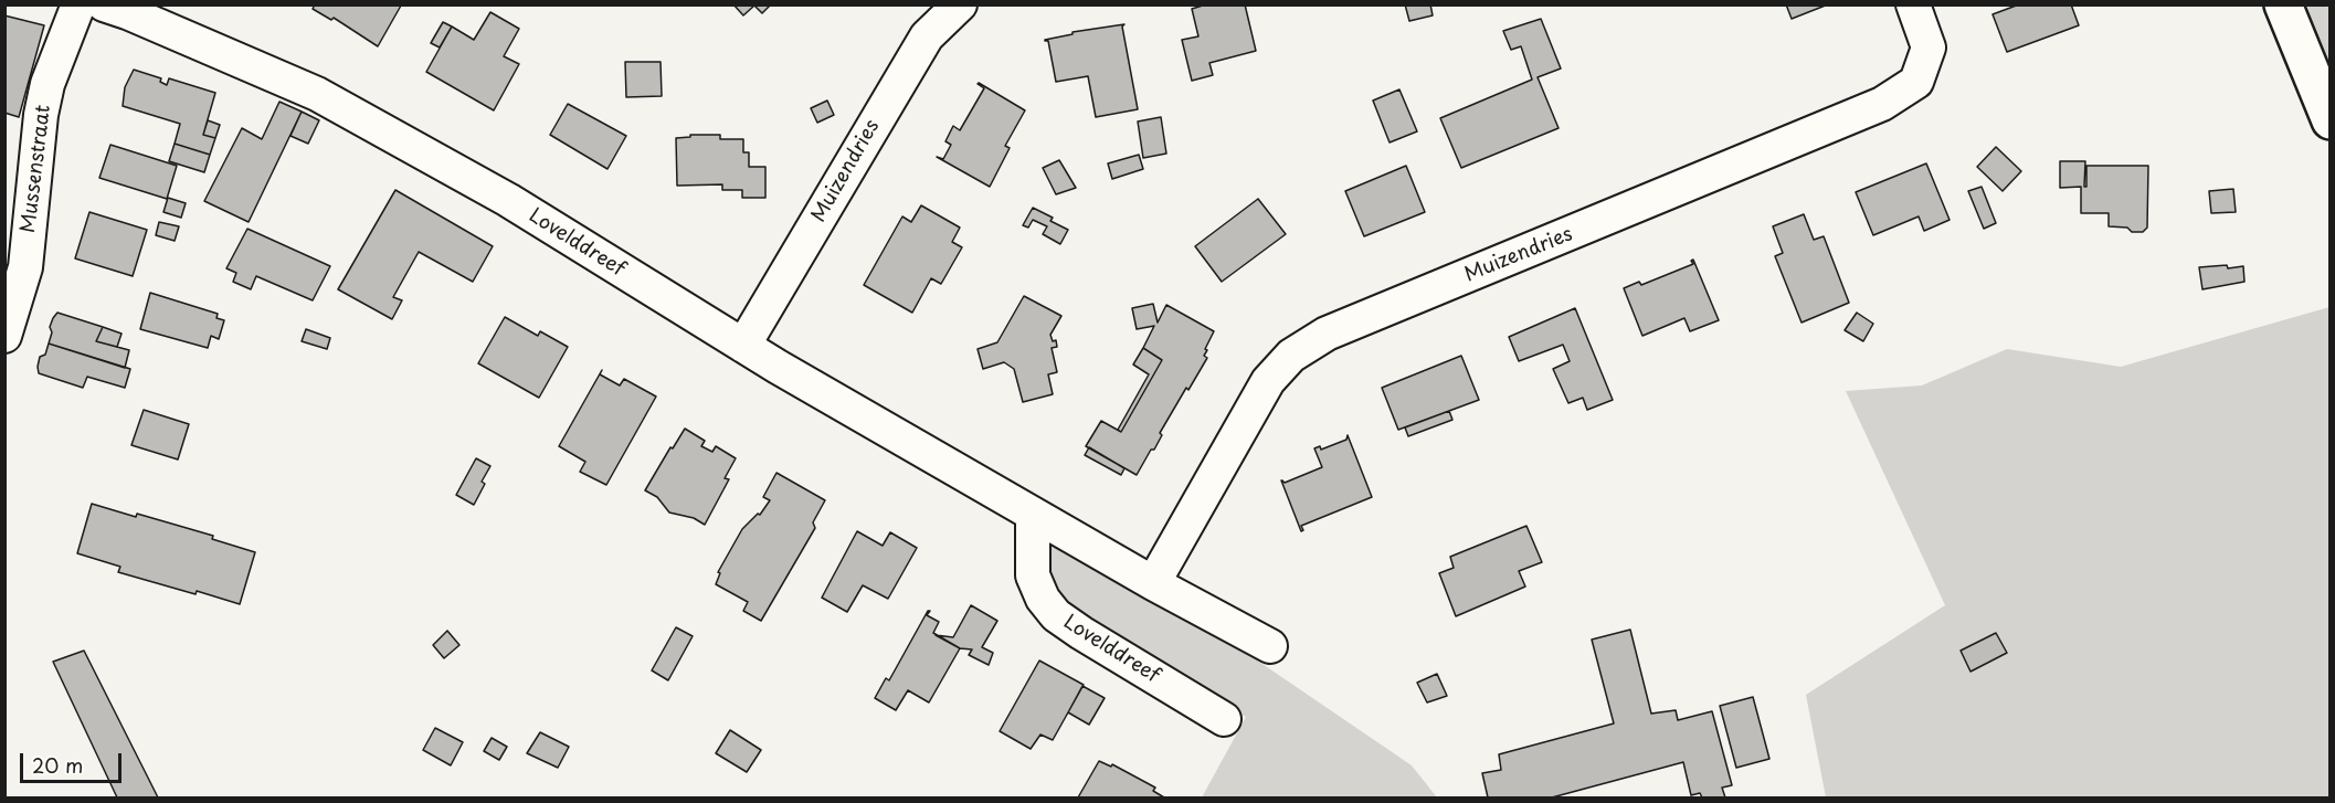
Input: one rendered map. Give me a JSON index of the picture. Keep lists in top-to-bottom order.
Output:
{
  "streets": {
    "street": ["Mussenstraat", "Muizendries", "Lovelddreef"]
  },
  "crossings": [
    ["Muizendries", "Lovelddreef"]
  ],
  "scale_bar": "20 m"
}
